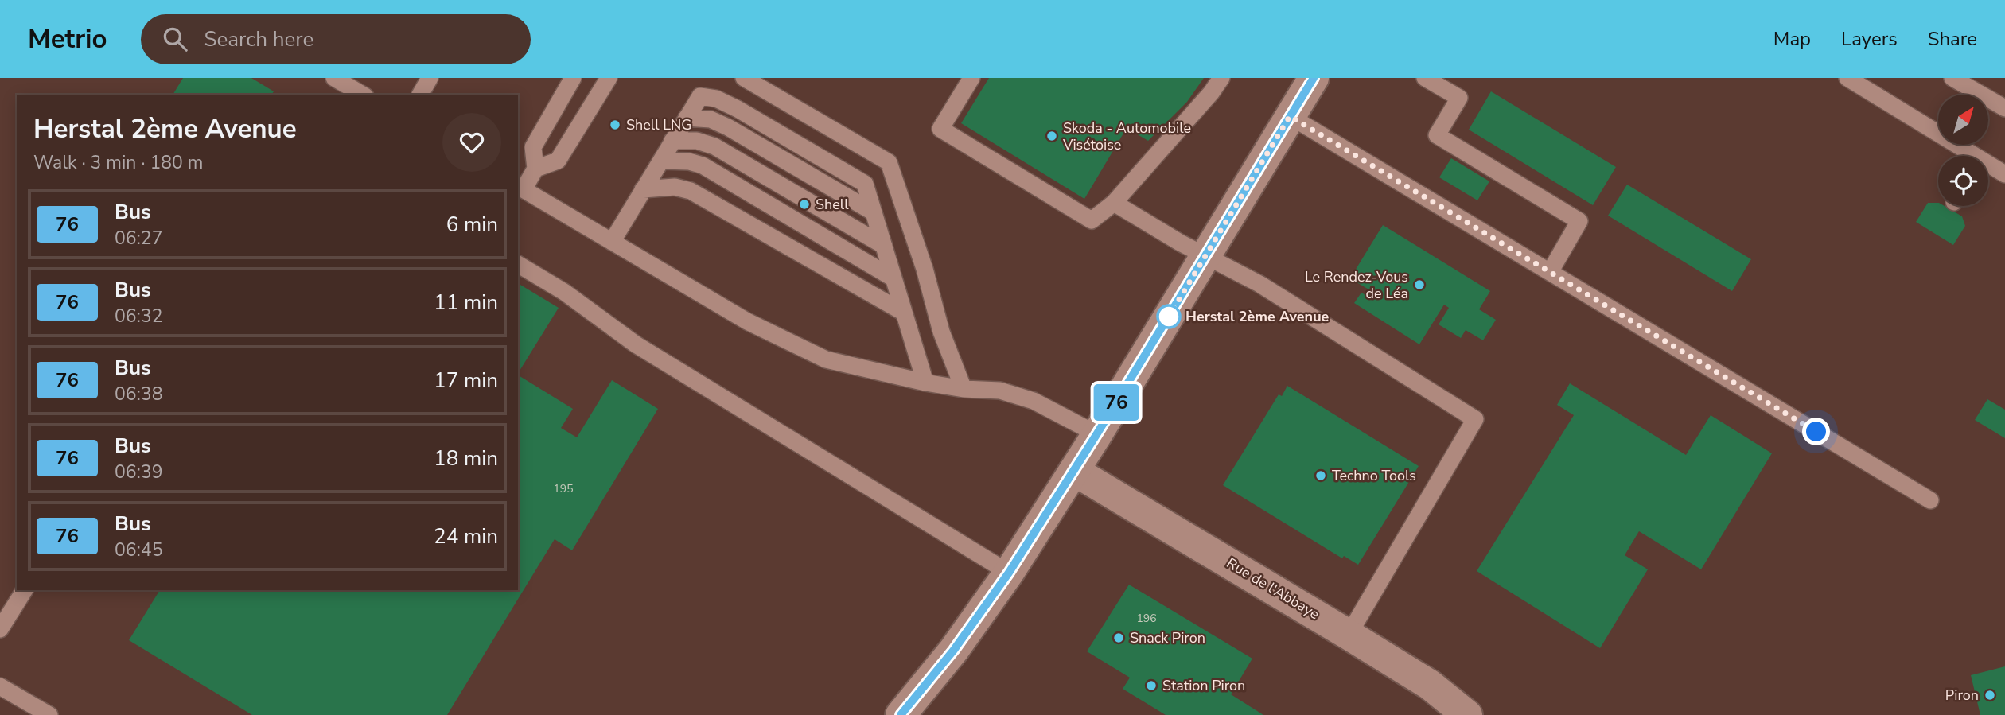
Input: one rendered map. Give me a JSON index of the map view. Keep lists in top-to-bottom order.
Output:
{
  "streets": {
    "street": ["Rue de l'Abbaye"]
  },
  "places": [
    "Shell LNG",
    "Skoda - Automobile Visétoise",
    "Shell",
    "Le Rendez-Vous de Léa",
    "Herstal 2ème Avenue",
    "Techno Tools",
    "Snack Piron",
    "Station Piron",
    "Piron"
  ],
  "lines": ["bus line 76"],
  "house_numbers": ["195", "196"],
  "north": "top right",
  "page": {
    "header": "Metrio",
    "search": "Search here",
    "nav": ["Map", "Layers", "Share"],
    "on_map": "76",
    "heading": ["Herstal 2ème Avenue", "Walk · 3 min · 180 m"],
    "list": [
      {
        "mark": "76",
        "name": "Bus",
        "note": "06:27",
        "value": "6 min"
      },
      {
        "mark": "76",
        "name": "Bus",
        "note": "06:32",
        "value": "11 min"
      },
      {
        "mark": "76",
        "name": "Bus",
        "note": "06:38",
        "value": "17 min"
      },
      {
        "mark": "76",
        "name": "Bus",
        "note": "06:39",
        "value": "18 min"
      },
      {
        "mark": "76",
        "name": "Bus",
        "note": "06:45",
        "value": "24 min"
      }
    ]
  }
}
